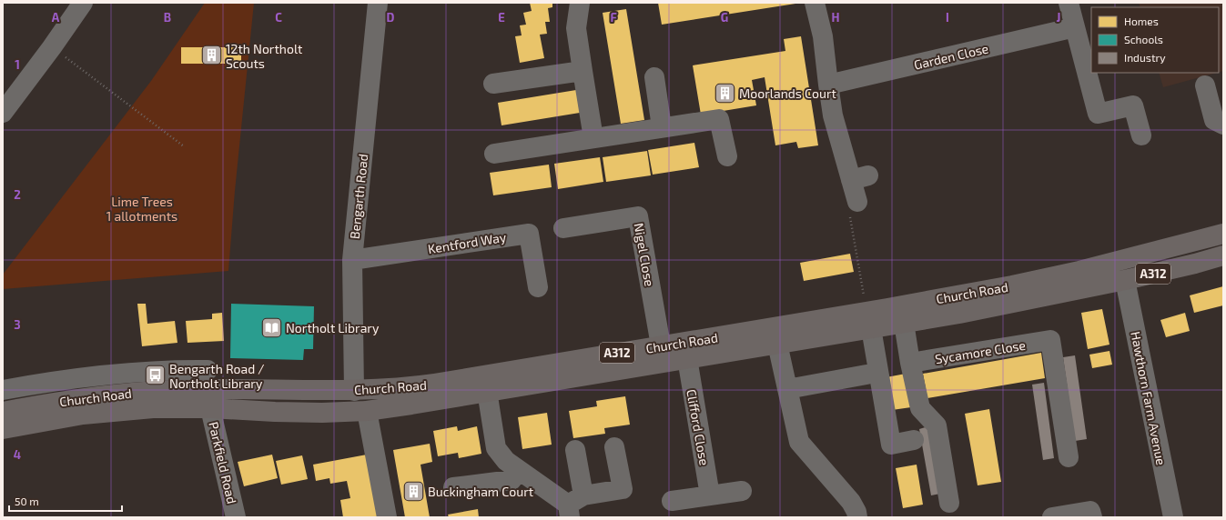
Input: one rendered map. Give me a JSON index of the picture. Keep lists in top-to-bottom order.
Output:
{
  "streets": {
    "highway": ["A312", "Church Road"],
    "street": [
      "Garden Close",
      "Bengarth Road",
      "Kentford Way",
      "Nigel Close",
      "Sycamore Close",
      "Hawthorn Farm Avenue",
      "Clifford Close",
      "Parkfield Road"
    ]
  },
  "crossings": [
    ["Bengarth Road", "Kentford Way"],
    ["Bengarth Road", "Church Road"],
    ["Nigel Close", "Church Road"],
    ["Church Road", "Hawthorn Farm Avenue"],
    ["Church Road", "Clifford Close"],
    ["Church Road", "Parkfield Road"]
  ],
  "parks": ["Lime Trees 1 allotments"],
  "places": {
    "building": ["12th Northolt Scouts", "Moorlands Court", "Buckingham Court"],
    "library": ["Northolt Library"],
    "bus stop": ["Bengarth Road / Northolt Library"]
  },
  "legend": ["Homes", "Schools", "Industry"],
  "scale_bar": "50 m",
  "grid": {
    "columns": [
      "A",
      "B",
      "C",
      "D",
      "E",
      "F",
      "G",
      "H",
      "I",
      "J"
    ],
    "rows": [
      "1",
      "2",
      "3",
      "4"
    ]
  }
}
